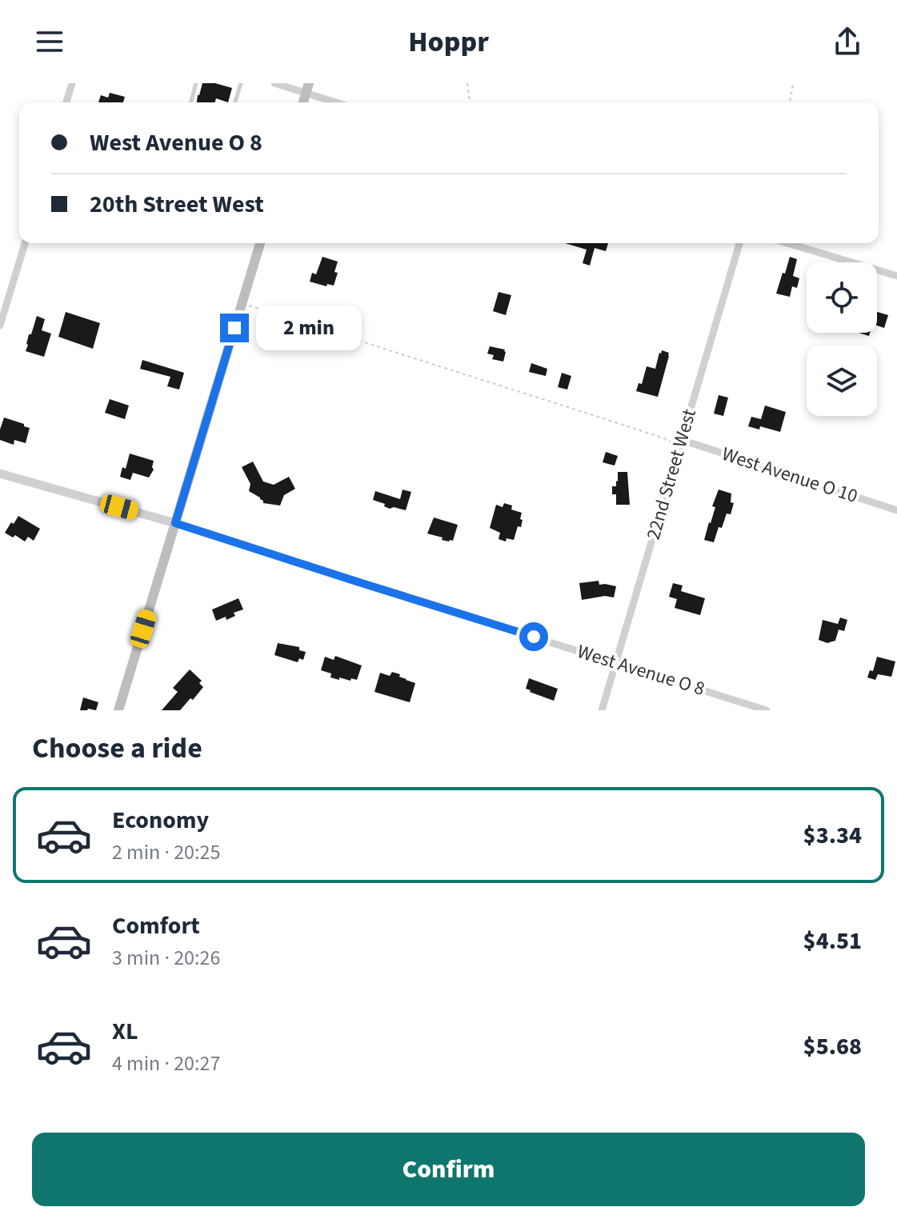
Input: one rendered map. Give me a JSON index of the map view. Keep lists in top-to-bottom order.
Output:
{
  "streets": {
    "street": ["22nd Street West", "West Avenue O 10", "West Avenue O 8"]
  },
  "crossings": [
    ["22nd Street West", "West Avenue O 10"],
    ["22nd Street West", "West Avenue O 8"]
  ],
  "page": {
    "header": "Hoppr",
    "banner": ["West Avenue O 8", "20th Street West"],
    "bubble": "2 min",
    "heading": "Choose a ride",
    "list": [
      {
        "name": "Economy",
        "note": "2 min · 20:25",
        "value": "$3.34"
      },
      {
        "name": "Comfort",
        "note": "3 min · 20:26",
        "value": "$4.51"
      },
      {
        "name": "XL",
        "note": "4 min · 20:27",
        "value": "$5.68"
      }
    ],
    "buttons": "Confirm"
  }
}
